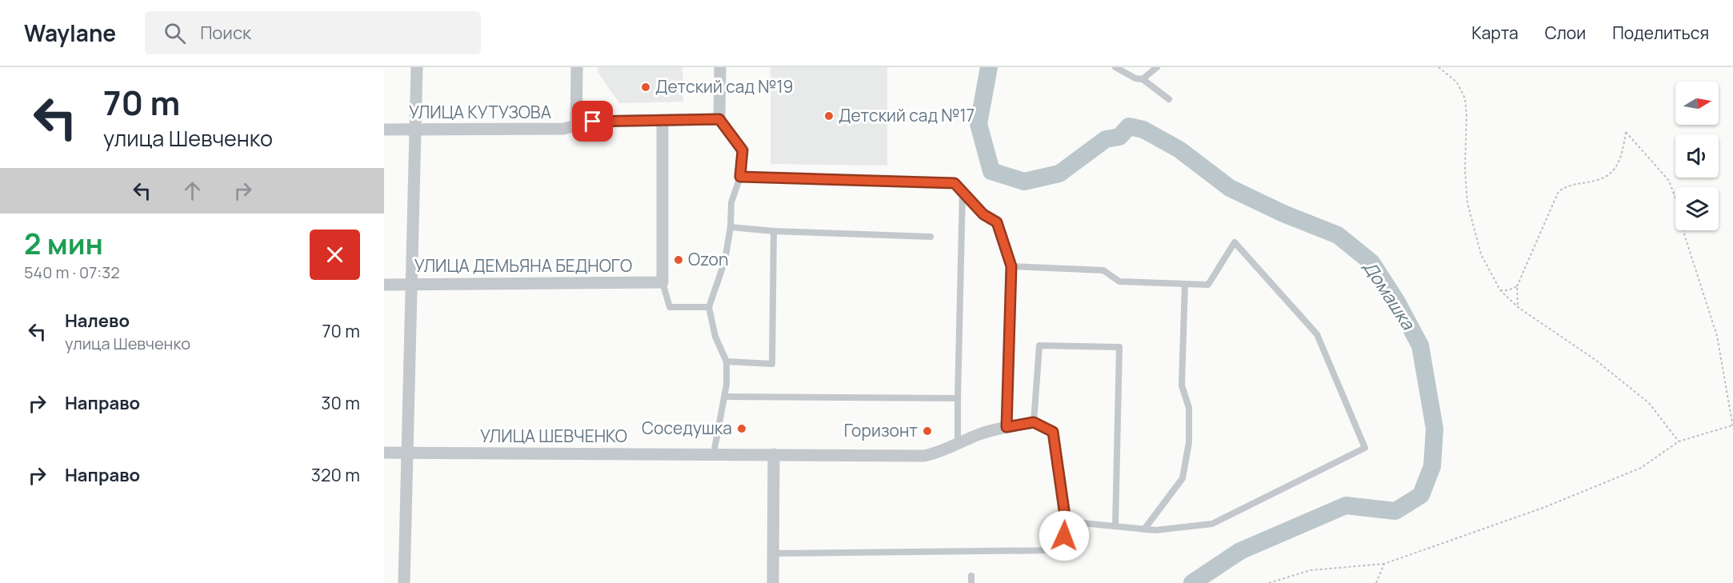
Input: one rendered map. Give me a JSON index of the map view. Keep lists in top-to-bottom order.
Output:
{
  "streets": {
    "street": ["УЛИЦА КУТУЗОВА", "УЛИЦА ДЕМЬЯНА БЕДНОГО", "УЛИЦА ШЕВЧЕНКО"]
  },
  "water": ["Домашка"],
  "places": [
    "Детский сад №19",
    "Детский сад №17",
    "Ozon",
    "Соседушка",
    "Горизонт"
  ],
  "north": "right",
  "page": {
    "header": "Waylane",
    "search": "Поиск",
    "nav": ["Карта", "Слои", "Поделиться"],
    "turn": ["70 m", "улица Шевченко"],
    "heading": ["2 мин", "540 m · 07:32"],
    "list": [
      {
        "name": "Налево",
        "note": "улица Шевченко",
        "value": "70 m"
      },
      {
        "name": "Направо",
        "value": "30 m"
      },
      {
        "name": "Направо",
        "value": "320 m"
      }
    ]
  }
}
